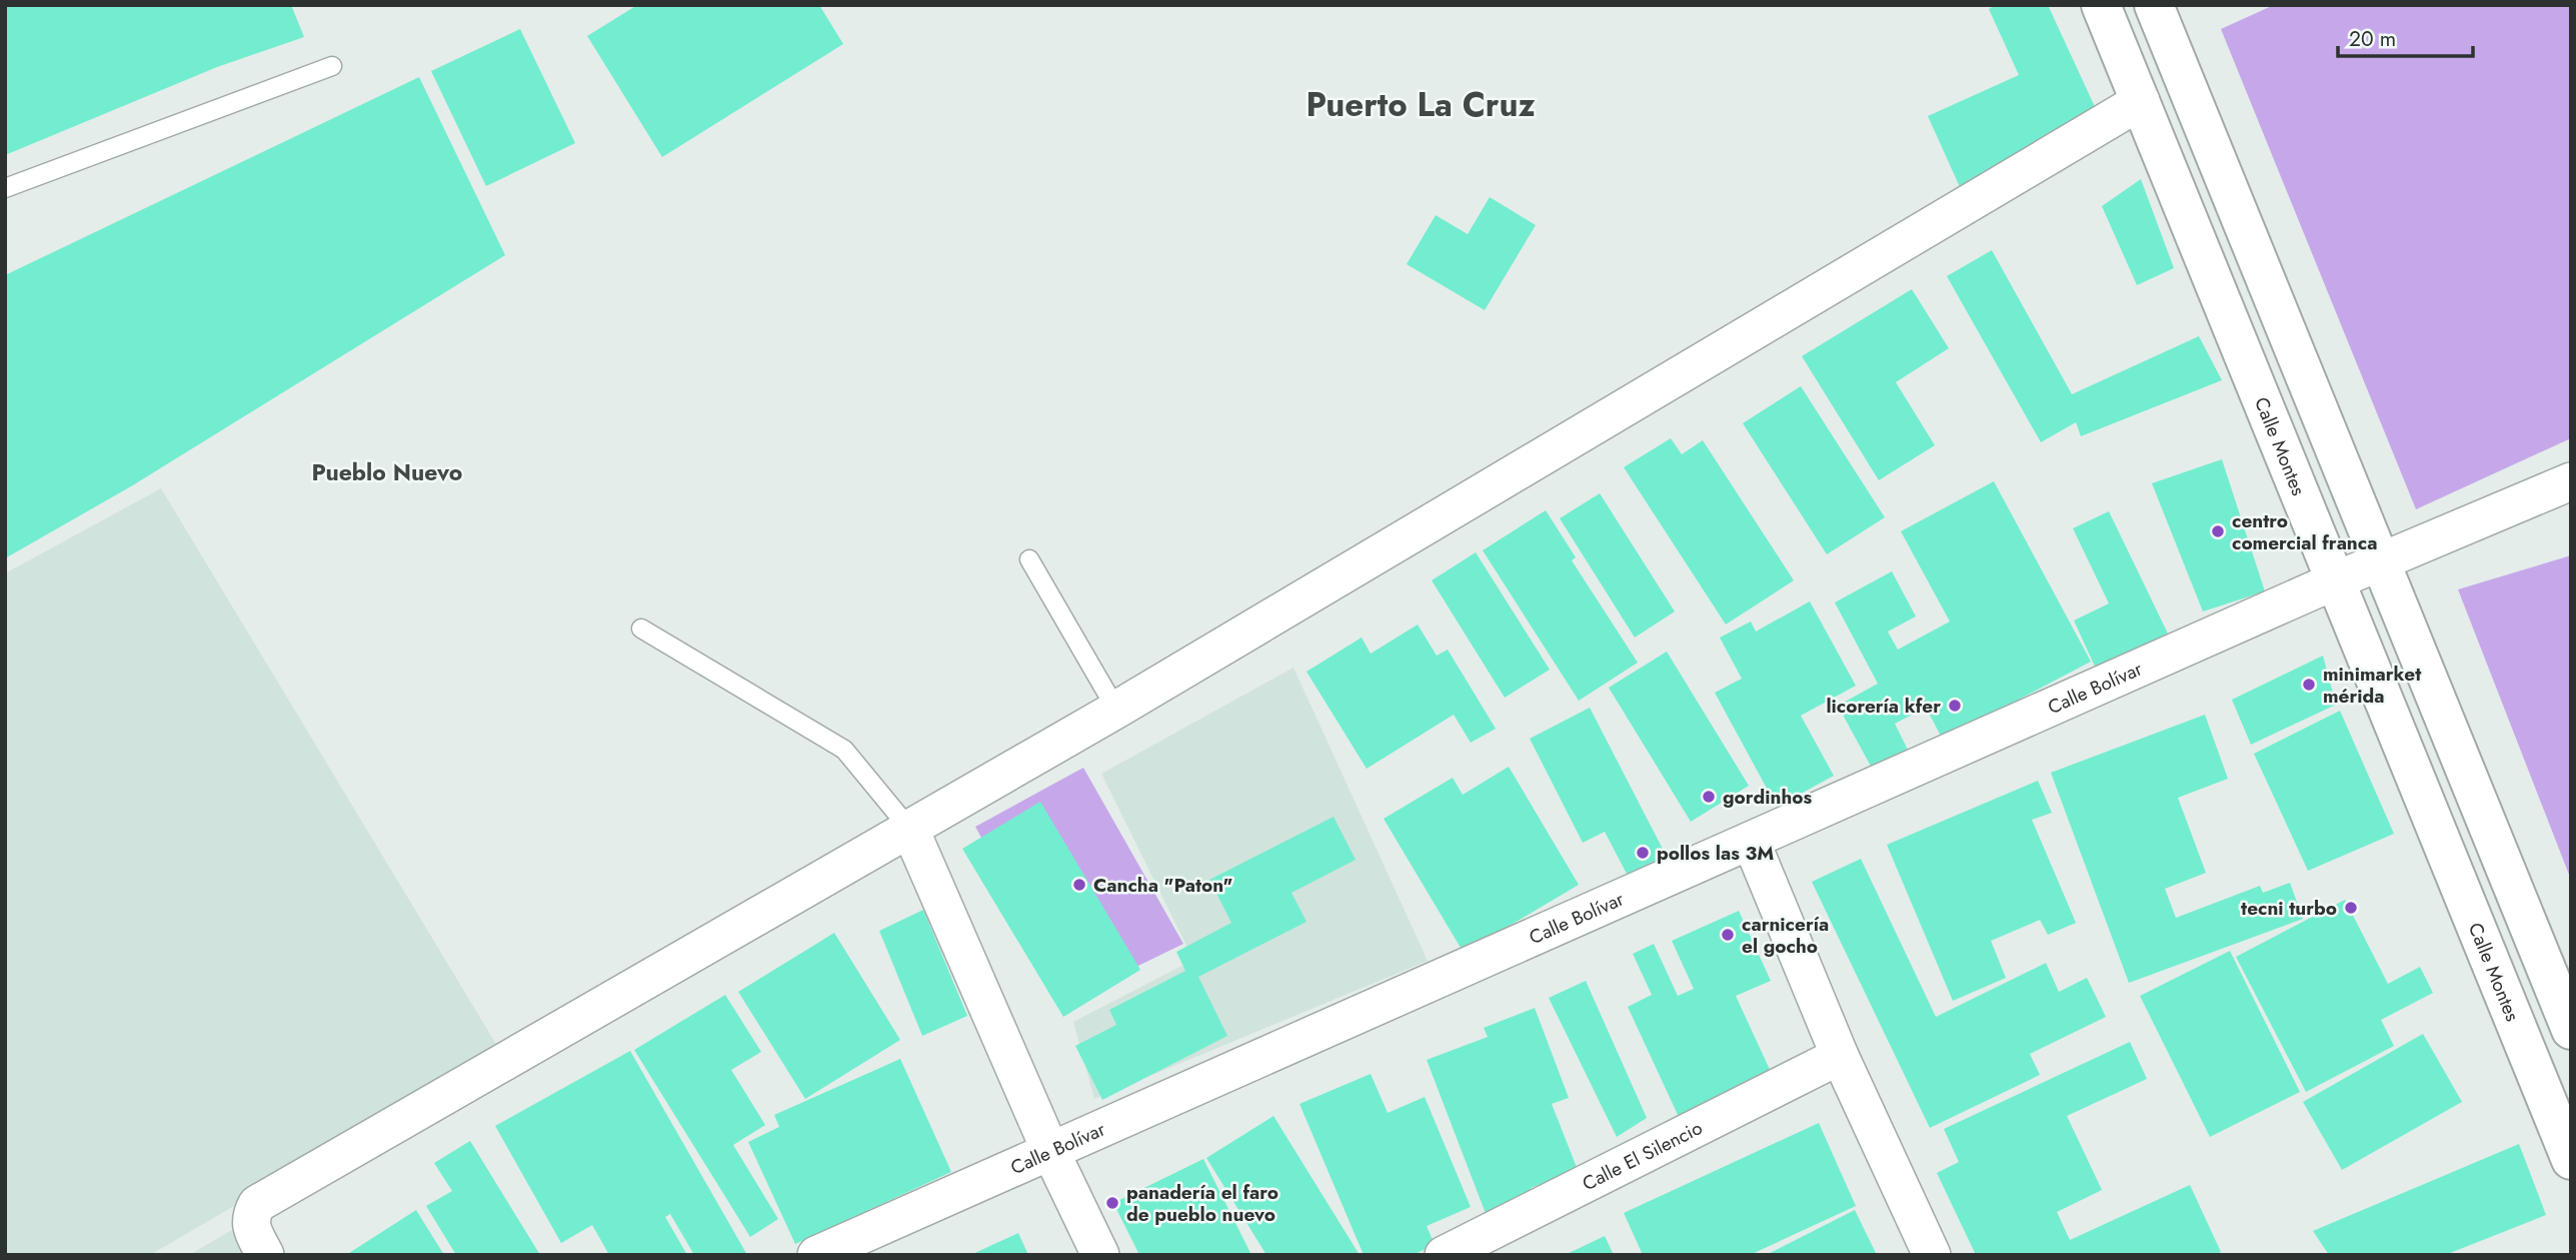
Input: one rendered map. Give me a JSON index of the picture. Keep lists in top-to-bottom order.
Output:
{
  "streets": {
    "street": ["Calle Montes", "Calle Bolívar", "Calle El Silencio"]
  },
  "crossings": [
    ["Calle Montes", "Calle Bolívar"]
  ],
  "districts": ["Puerto La Cruz", "Pueblo Nuevo"],
  "places": [
    "centro comercial franca",
    "minimarket mérida",
    "licorería kfer",
    "gordinhos",
    "pollos las 3M",
    "Cancha \"Paton\"",
    "tecni turbo",
    "carnicería el gocho",
    "panadería el faro de pueblo nuevo"
  ],
  "scale_bar": "20 m"
}
